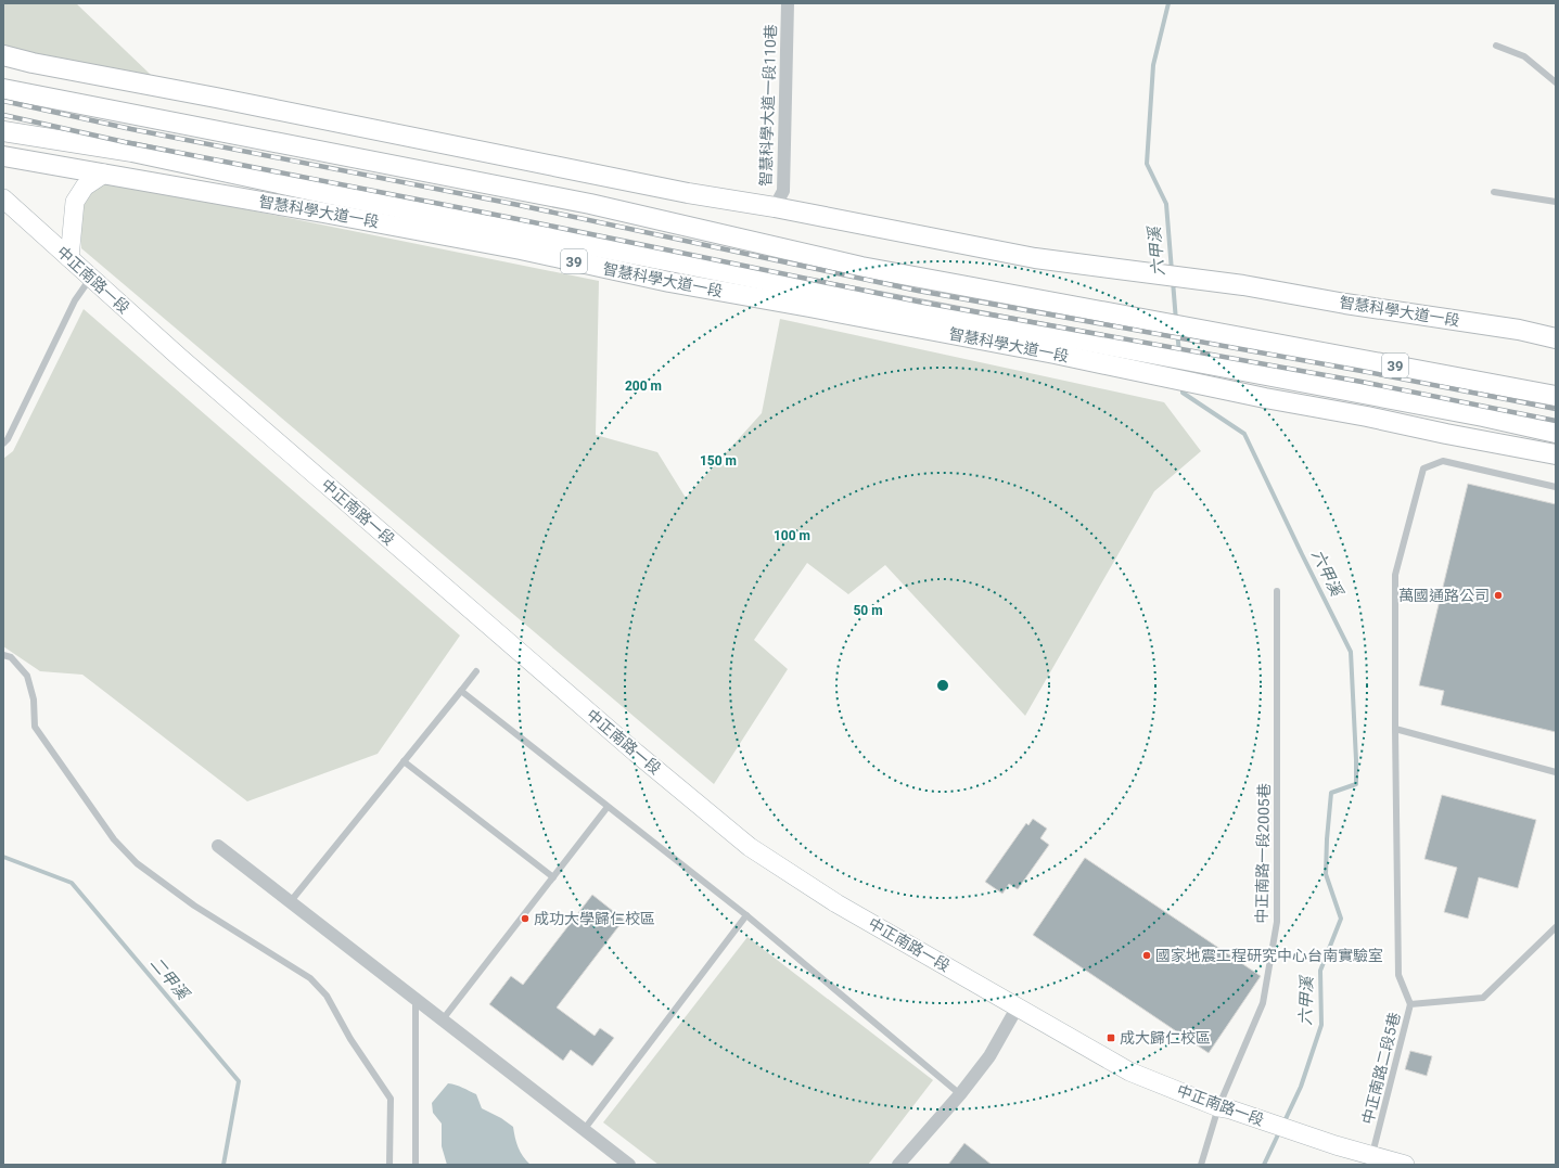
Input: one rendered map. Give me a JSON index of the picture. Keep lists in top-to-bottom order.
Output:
{
  "streets": {
    "main road": ["智慧科學大道一段", "39"],
    "street": ["智慧科學大道一段110巷", "中正南路一段"],
    "lane": ["中正南路一段2005巷", "中正南路二段5巷"]
  },
  "crossings": [
    ["智慧科學大道一段110巷", "智慧科學大道一段"],
    ["智慧科學大道一段", "39"],
    ["中正南路一段", "中正南路一段2005巷"],
    ["中正南路一段", "中正南路二段5巷"]
  ],
  "water": ["六甲溪", "二甲溪"],
  "places": {
    "other": ["萬國通路公司", "成功大學歸仁校區", "國家地震工程研究中心台南實驗室"],
    "transit": ["成大歸仁校區"]
  },
  "rings": [
    "200 m",
    "150 m",
    "100 m",
    "50 m"
  ]
}
